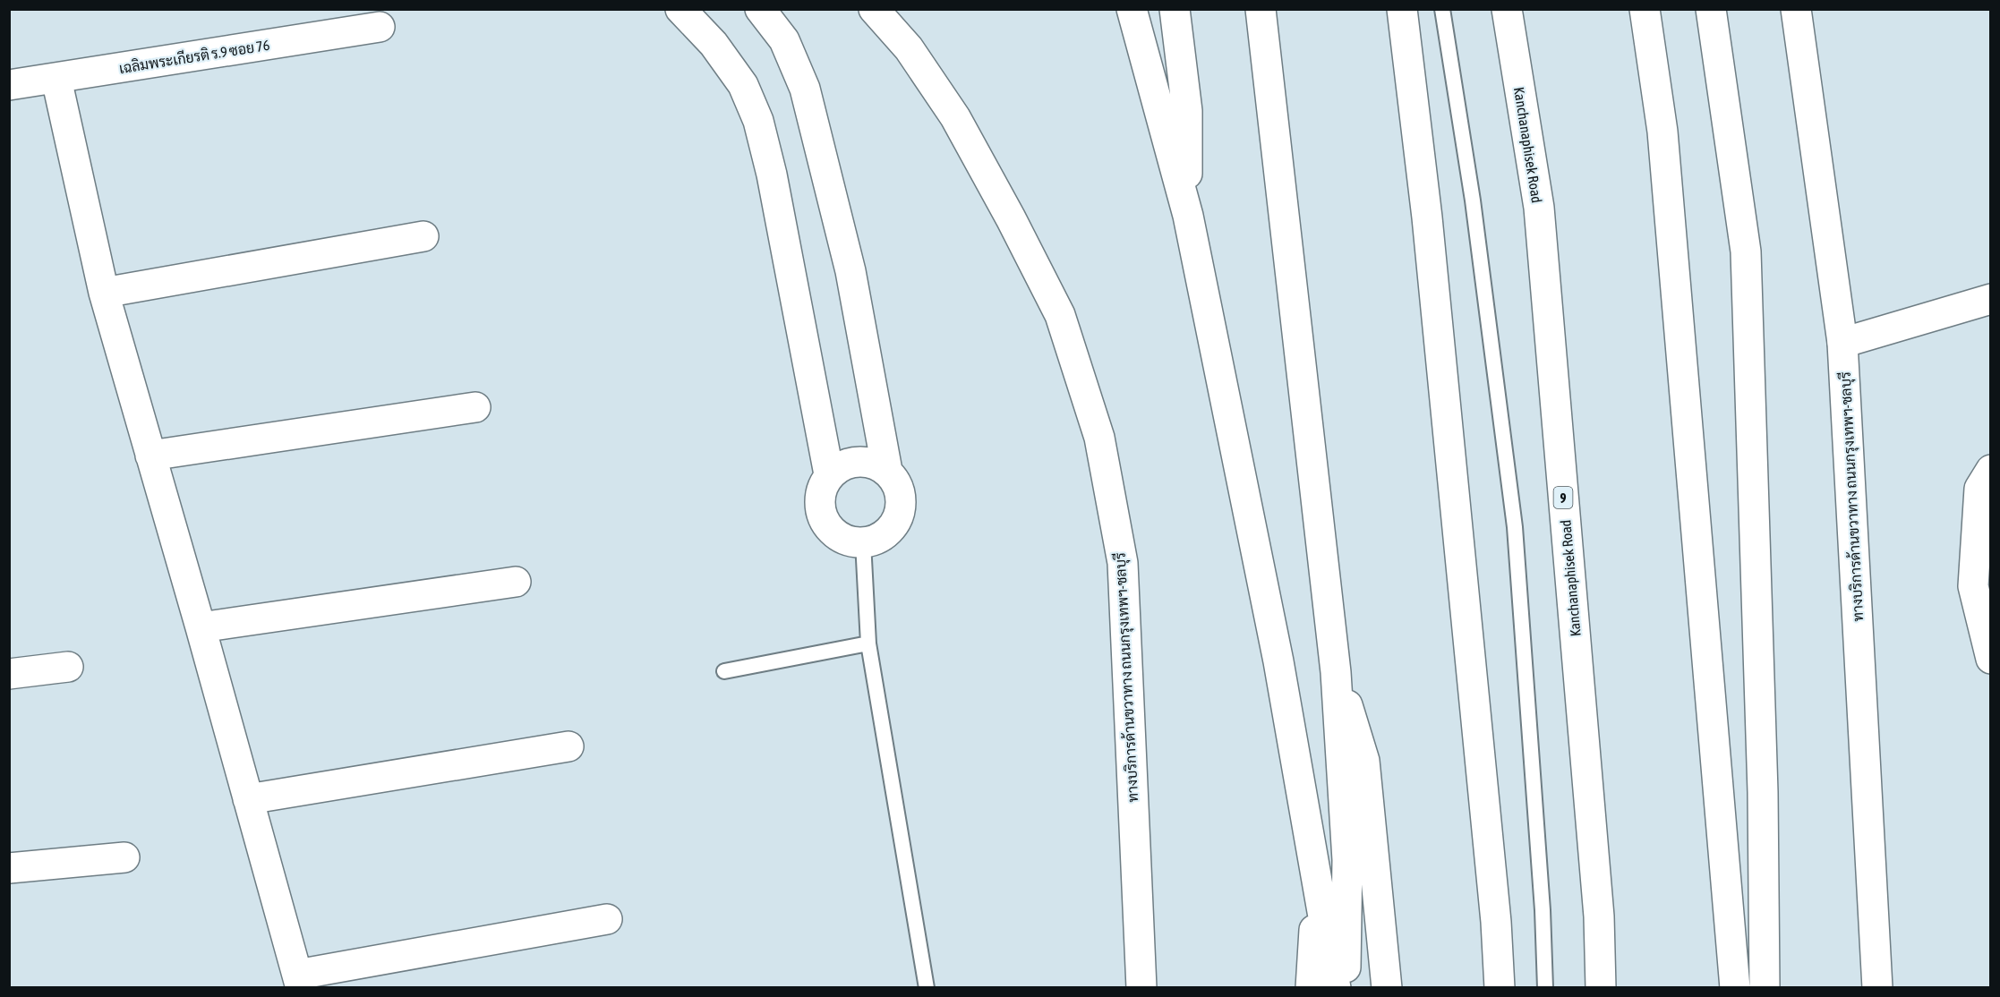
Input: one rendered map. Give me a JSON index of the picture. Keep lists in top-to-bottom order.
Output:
{
  "streets": {
    "main road": [
      "เฉลิมพระเกียรติ ร.9 ซอย 76",
      "Kanchanaphisek Road",
      "ทางบริการด้านขวาทาง ถนนกรุงเทพฯ-ชลบุรี",
      "9"
    ]
  }
}
